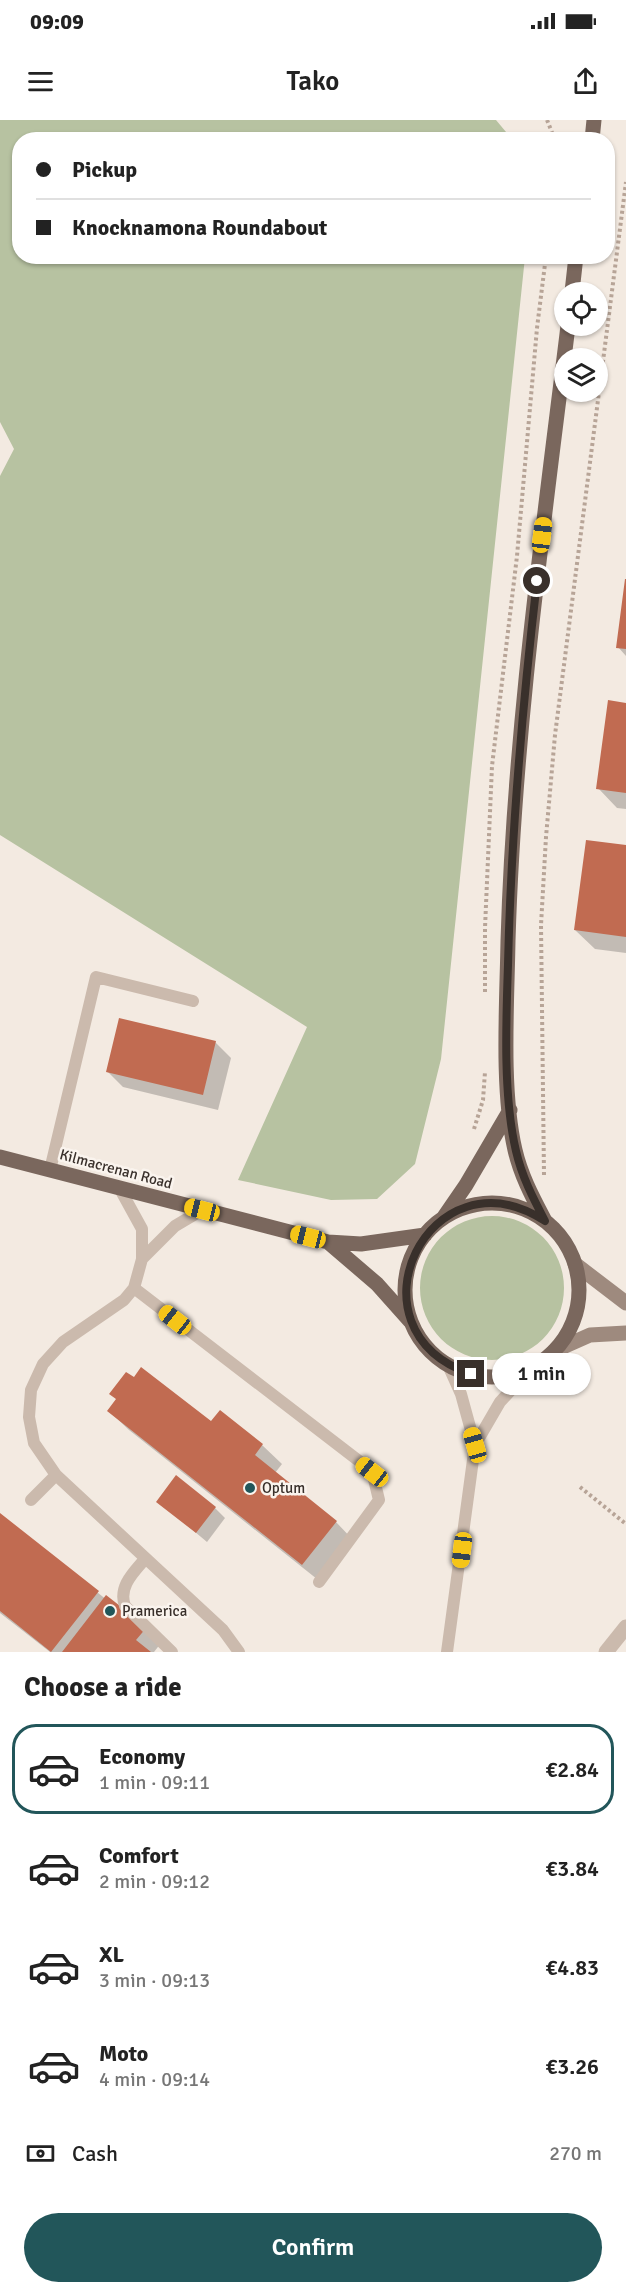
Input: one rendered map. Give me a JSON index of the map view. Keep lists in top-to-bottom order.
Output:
{
  "streets": {
    "main road": ["Kilmacrenan Road"]
  },
  "places": ["Optum", "Pramerica"],
  "page": {
    "status": "09:09",
    "header": "Tako",
    "banner": ["Pickup", "Knocknamona Roundabout"],
    "bubble": "1 min",
    "heading": "Choose a ride",
    "list": [
      {
        "name": "Economy",
        "note": "1 min · 09:11",
        "value": "€2.84"
      },
      {
        "name": "Comfort",
        "note": "2 min · 09:12",
        "value": "€3.84"
      },
      {
        "name": "XL",
        "note": "3 min · 09:13",
        "value": "€4.83"
      },
      {
        "name": "Moto",
        "note": "4 min · 09:14",
        "value": "€3.26"
      }
    ],
    "pay": ["Cash", "270 m"],
    "buttons": "Confirm"
  }
}
